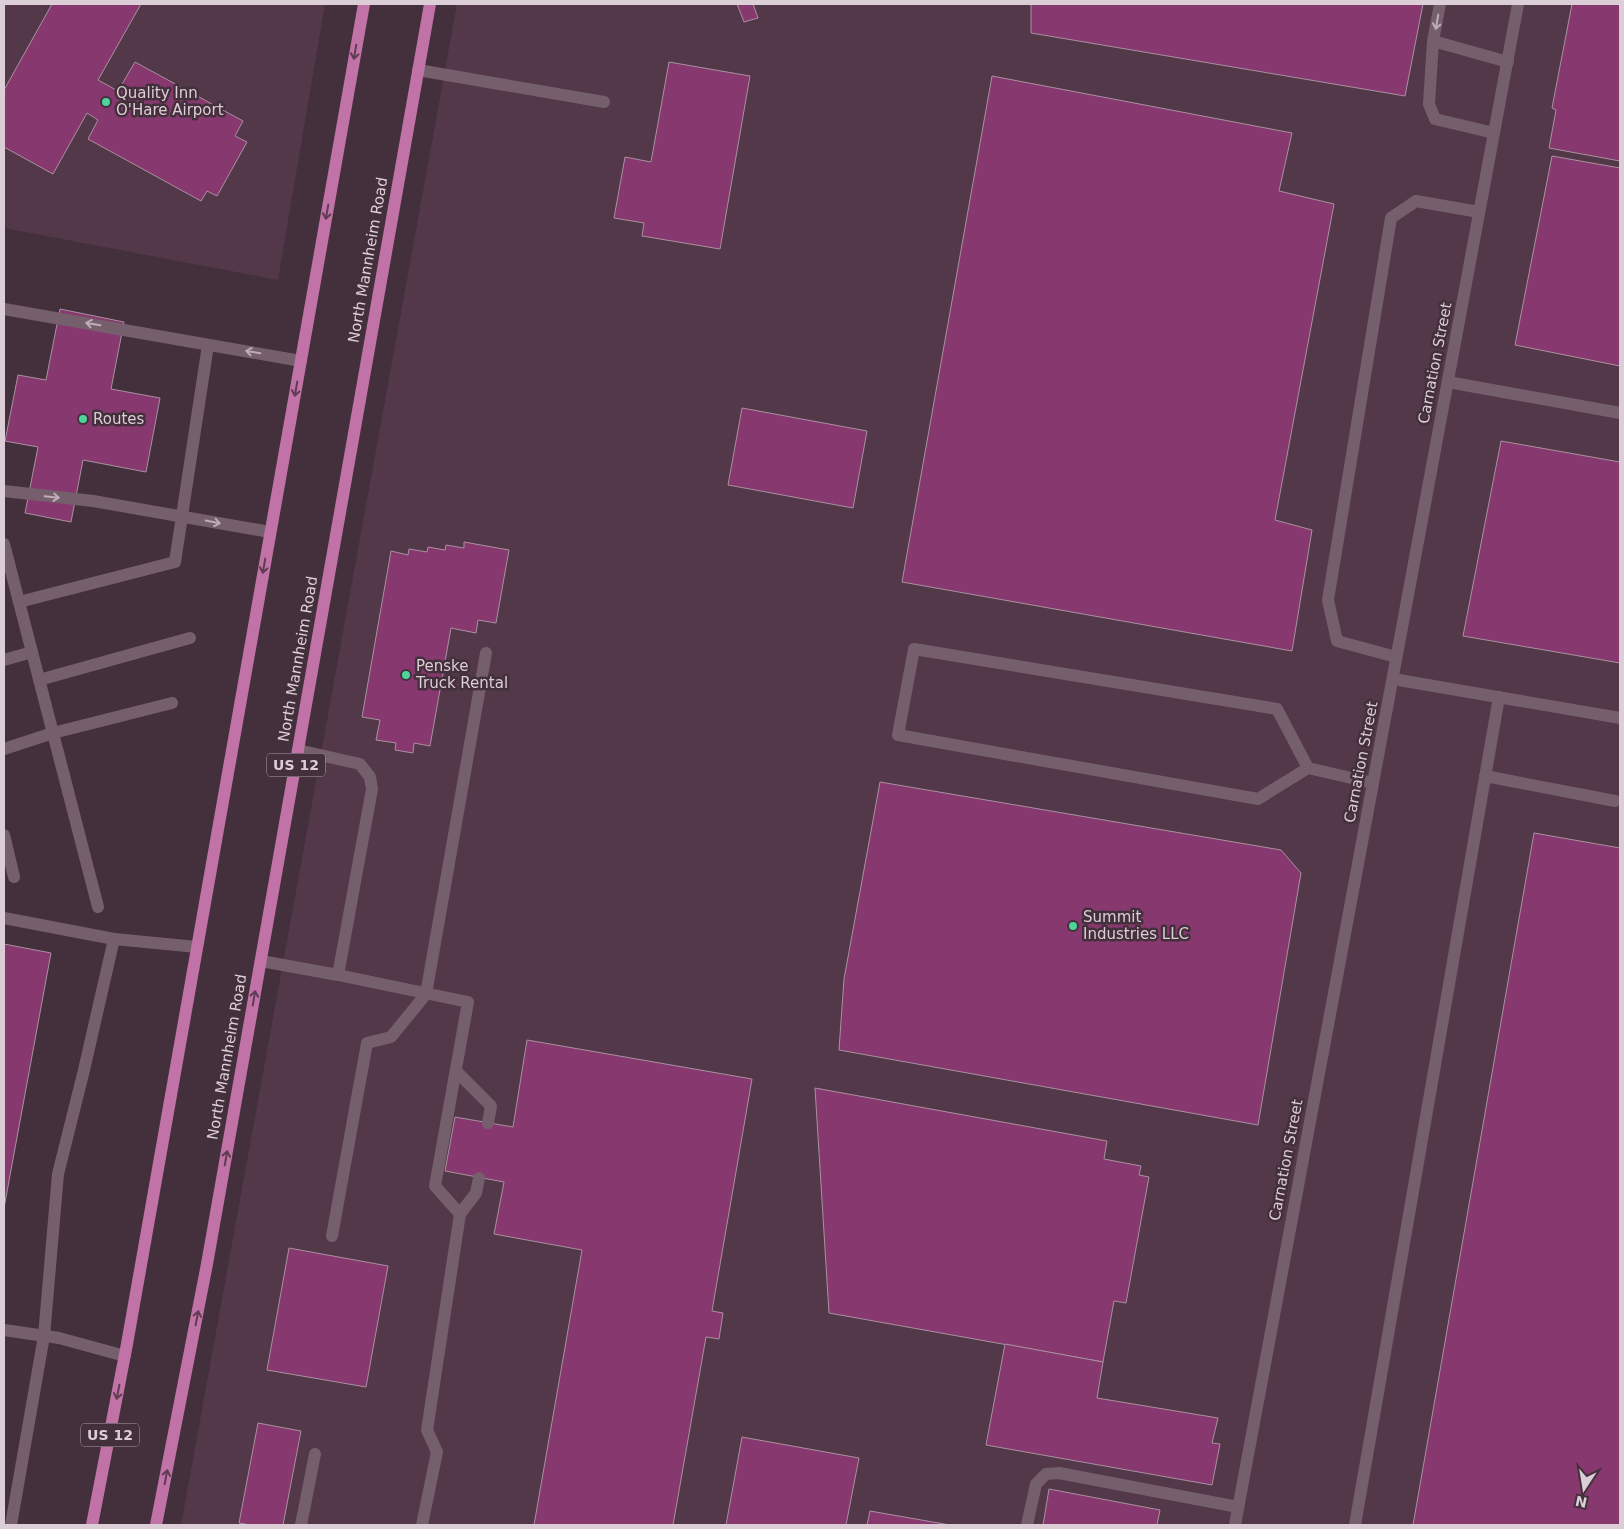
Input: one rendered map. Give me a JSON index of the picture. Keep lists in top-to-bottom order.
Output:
{
  "streets": {
    "main road": ["North Mannheim Road", "US 12"],
    "street": ["Carnation Street"]
  },
  "places": [
    "Quality Inn O'Hare Airport",
    "Routes",
    "Penske Truck Rental",
    "Summit Industries LLC"
  ],
  "north": "bottom"
}
